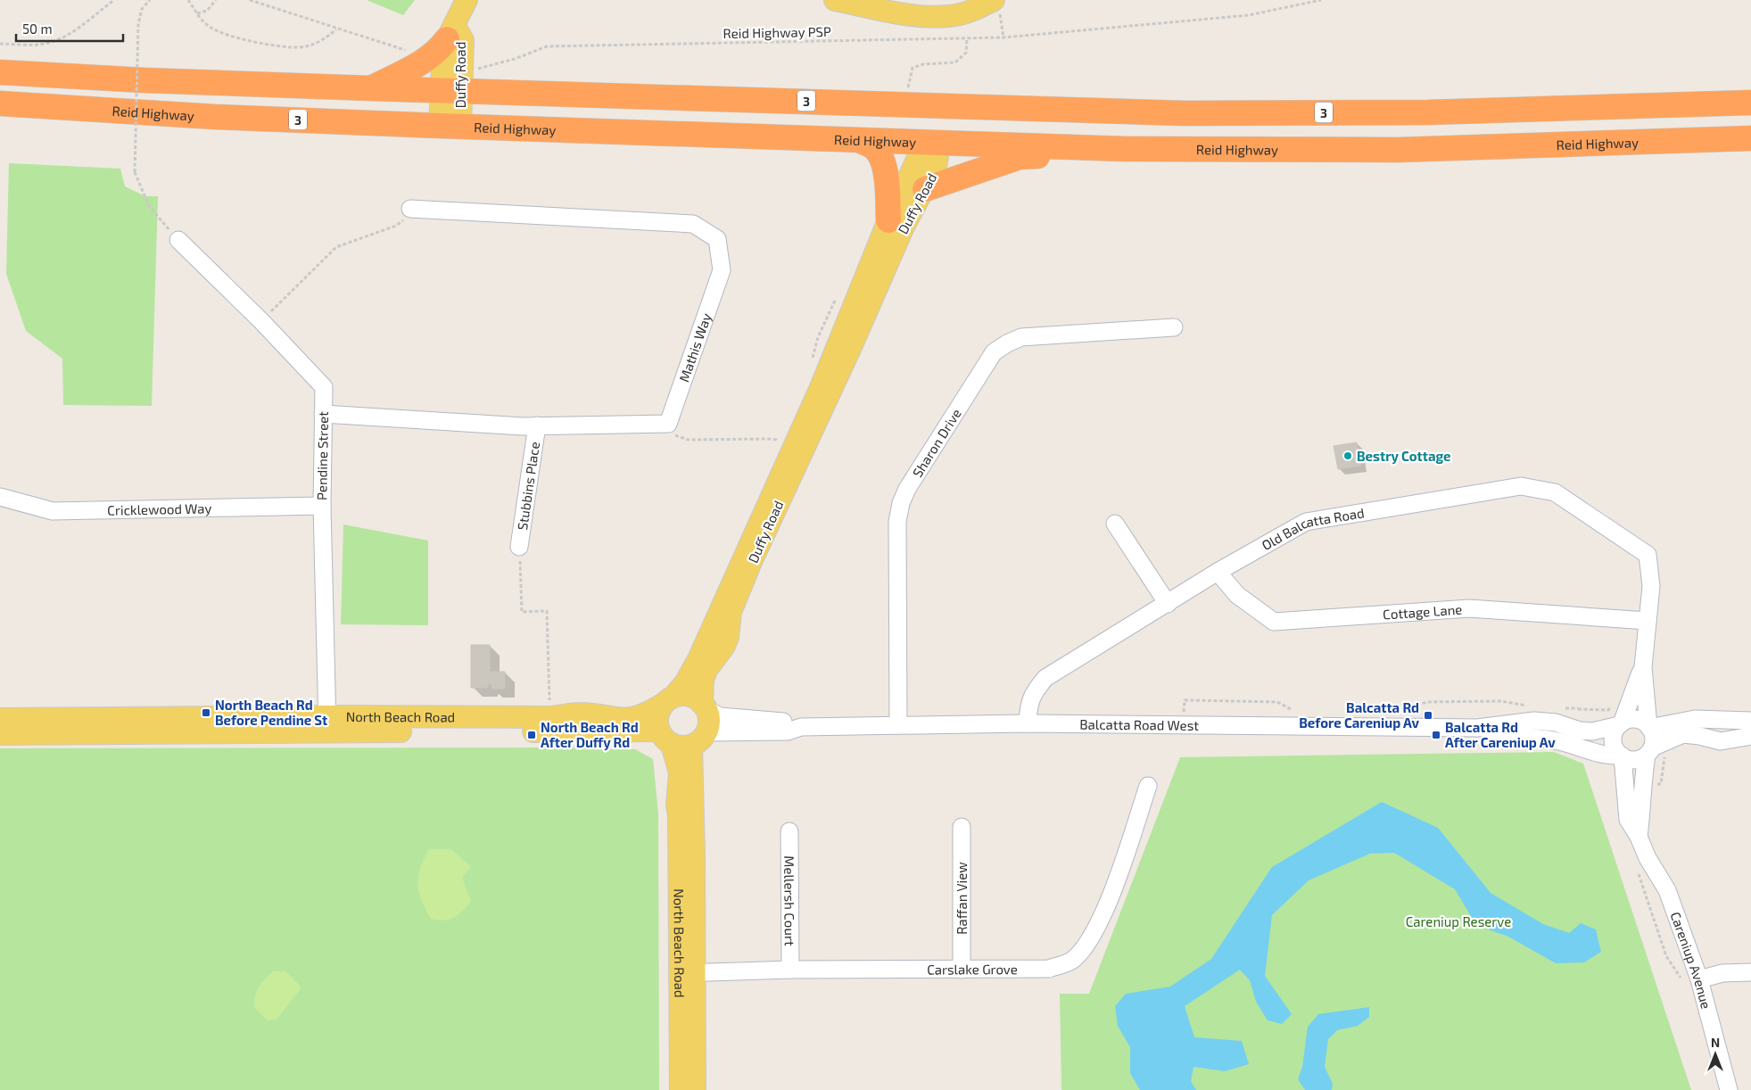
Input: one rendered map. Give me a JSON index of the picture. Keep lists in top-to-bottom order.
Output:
{
  "streets": {
    "highway": ["3", "Reid Highway"],
    "main road": ["Duffy Road", "North Beach Road"],
    "street": [
      "Mathis Way",
      "Sharon Drive",
      "Pendine Street",
      "Stubbins Place",
      "Cricklewood Way",
      "Old Balcatta Road",
      "Cottage Lane",
      "Balcatta Road West",
      "Raffan View",
      "Mellersh Court",
      "Careniup Avenue",
      "Carslake Grove"
    ],
    "path": ["Reid Highway PSP"]
  },
  "crossings": [
    ["Reid Highway PSP", "Duffy Road"],
    ["Reid Highway PSP", "3"],
    ["Duffy Road", "3"],
    ["Duffy Road", "Reid Highway"],
    ["Duffy Road", "North Beach Road"],
    ["Duffy Road", "Balcatta Road West"],
    ["Sharon Drive", "Balcatta Road West"],
    ["Pendine Street", "Cricklewood Way"],
    ["Pendine Street", "North Beach Road"],
    ["Old Balcatta Road", "Cottage Lane"],
    ["Old Balcatta Road", "Balcatta Road West"],
    ["North Beach Road", "Balcatta Road West"],
    ["North Beach Road", "Carslake Grove"],
    ["Balcatta Road West", "Careniup Avenue"],
    ["Raffan View", "Carslake Grove"],
    ["Mellersh Court", "Carslake Grove"]
  ],
  "parks": ["Careniup Reserve"],
  "places": {
    "other": ["Bestry Cottage"],
    "transit": [
      "North Beach Rd Before Pendine St",
      "Balcatta Rd Before Careniup Av",
      "North Beach Rd After Duffy Rd",
      "Balcatta Rd After Careniup Av"
    ]
  },
  "scale_bar": "50 m",
  "north": "top"
}
